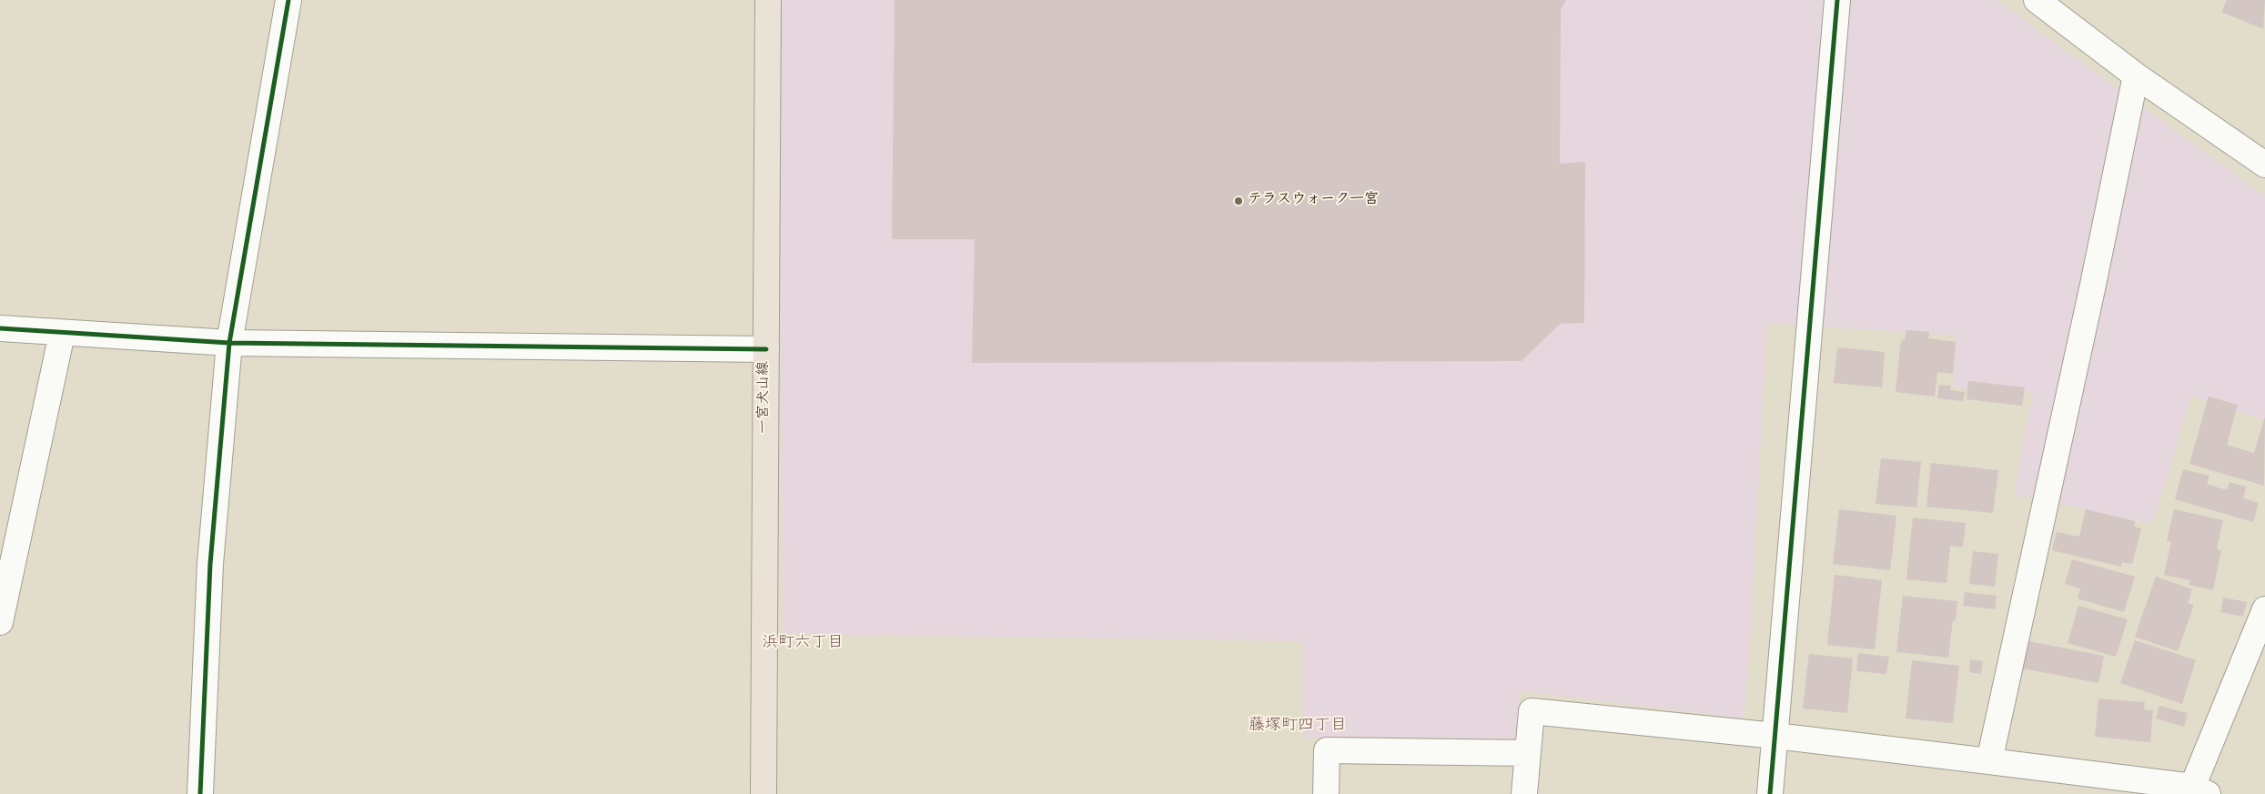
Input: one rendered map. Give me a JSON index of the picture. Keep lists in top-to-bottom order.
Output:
{
  "streets": {
    "main road": ["一宮犬山線"]
  },
  "districts": ["浜町六丁目", "藤塚町四丁目"],
  "places": ["テラスウォーク一宮"]
}
